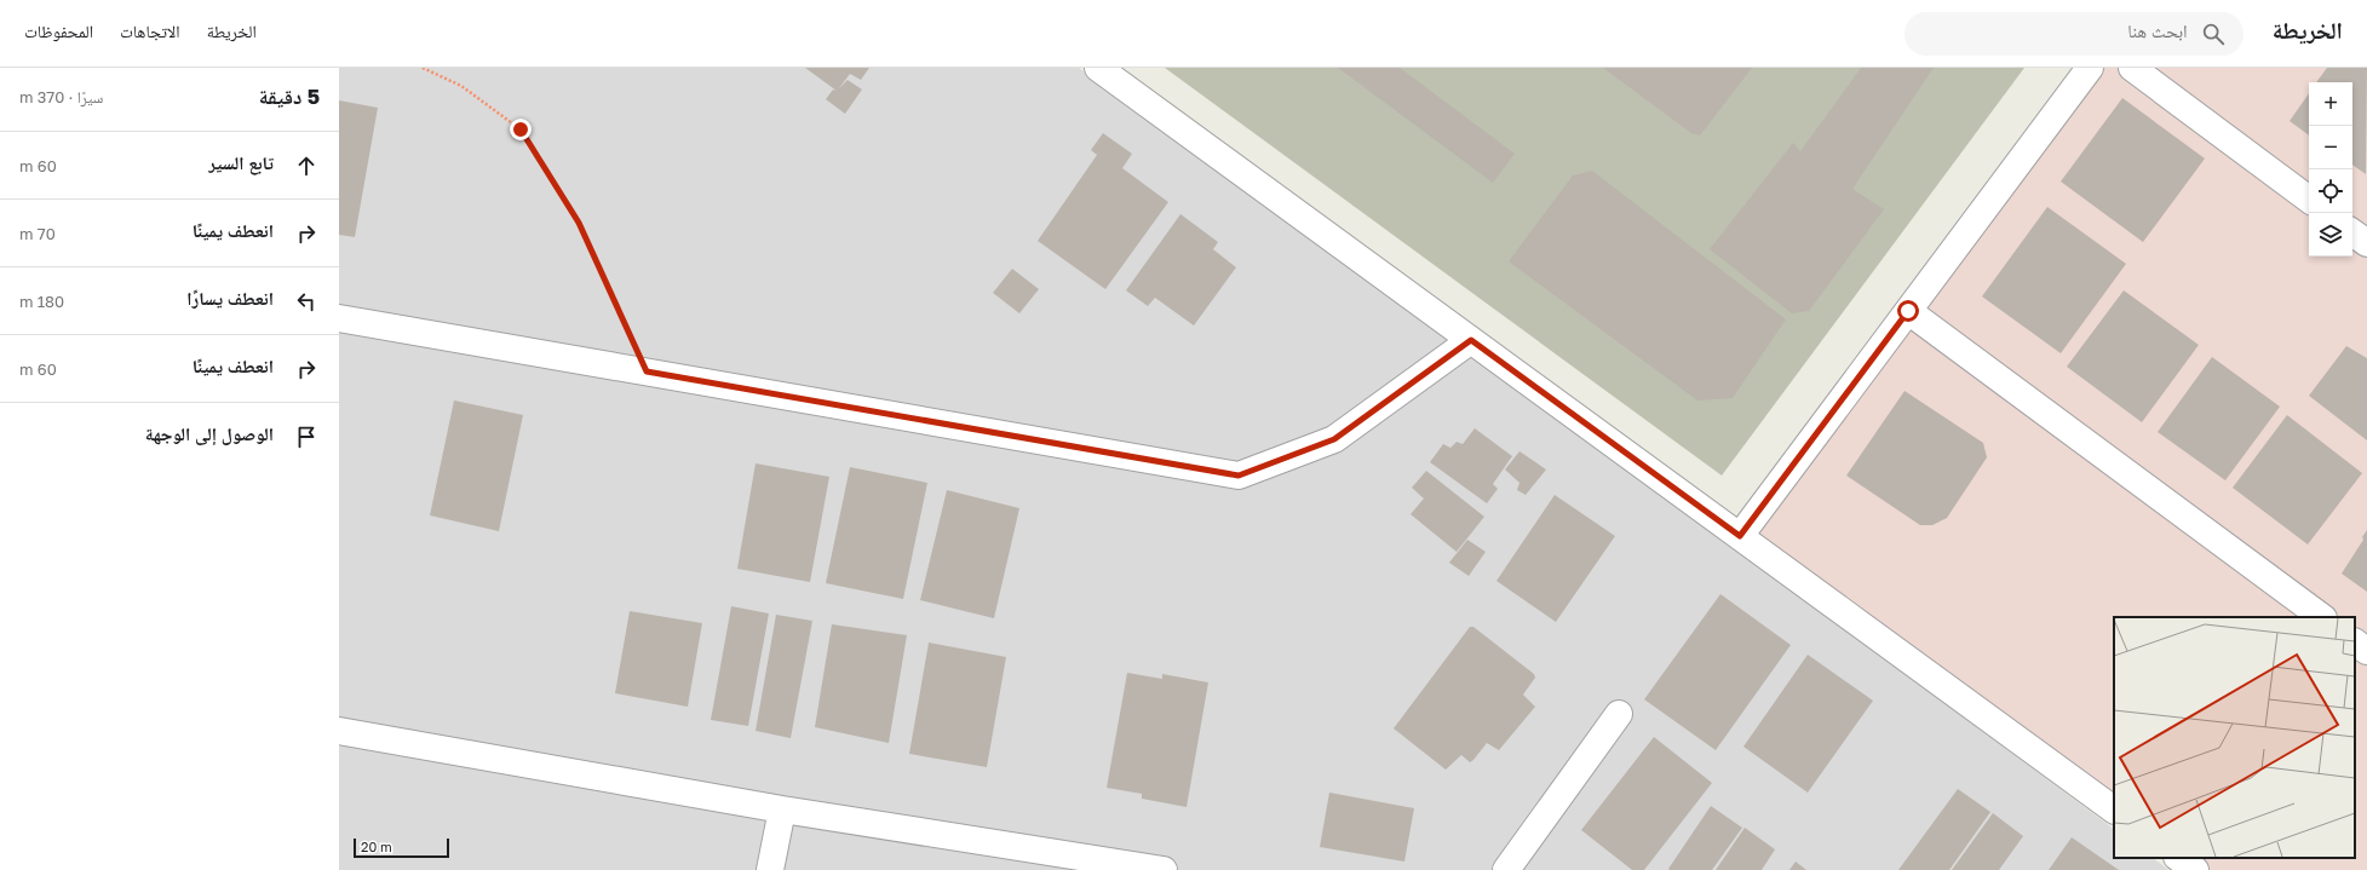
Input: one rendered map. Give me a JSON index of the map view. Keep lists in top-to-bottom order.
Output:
{
  "scale_bar": "20 m",
  "page": {
    "header": "الخريطة",
    "search": "ابحث هنا",
    "nav": ["الخريطة", "الاتجاهات", "المحفوظات"],
    "heading": ["5 دقيقة", "سيرًا · 370 m"],
    "map_buttons": ["+", "−"],
    "list": [
      ["تابع السير", "60 m"],
      ["انعطف يمينًا", "70 m"],
      ["انعطف يسارًا", "180 m"],
      ["انعطف يمينًا", "60 m"],
      "الوصول إلى الوجهة"
    ],
    "scale": "20 m"
  }
}
